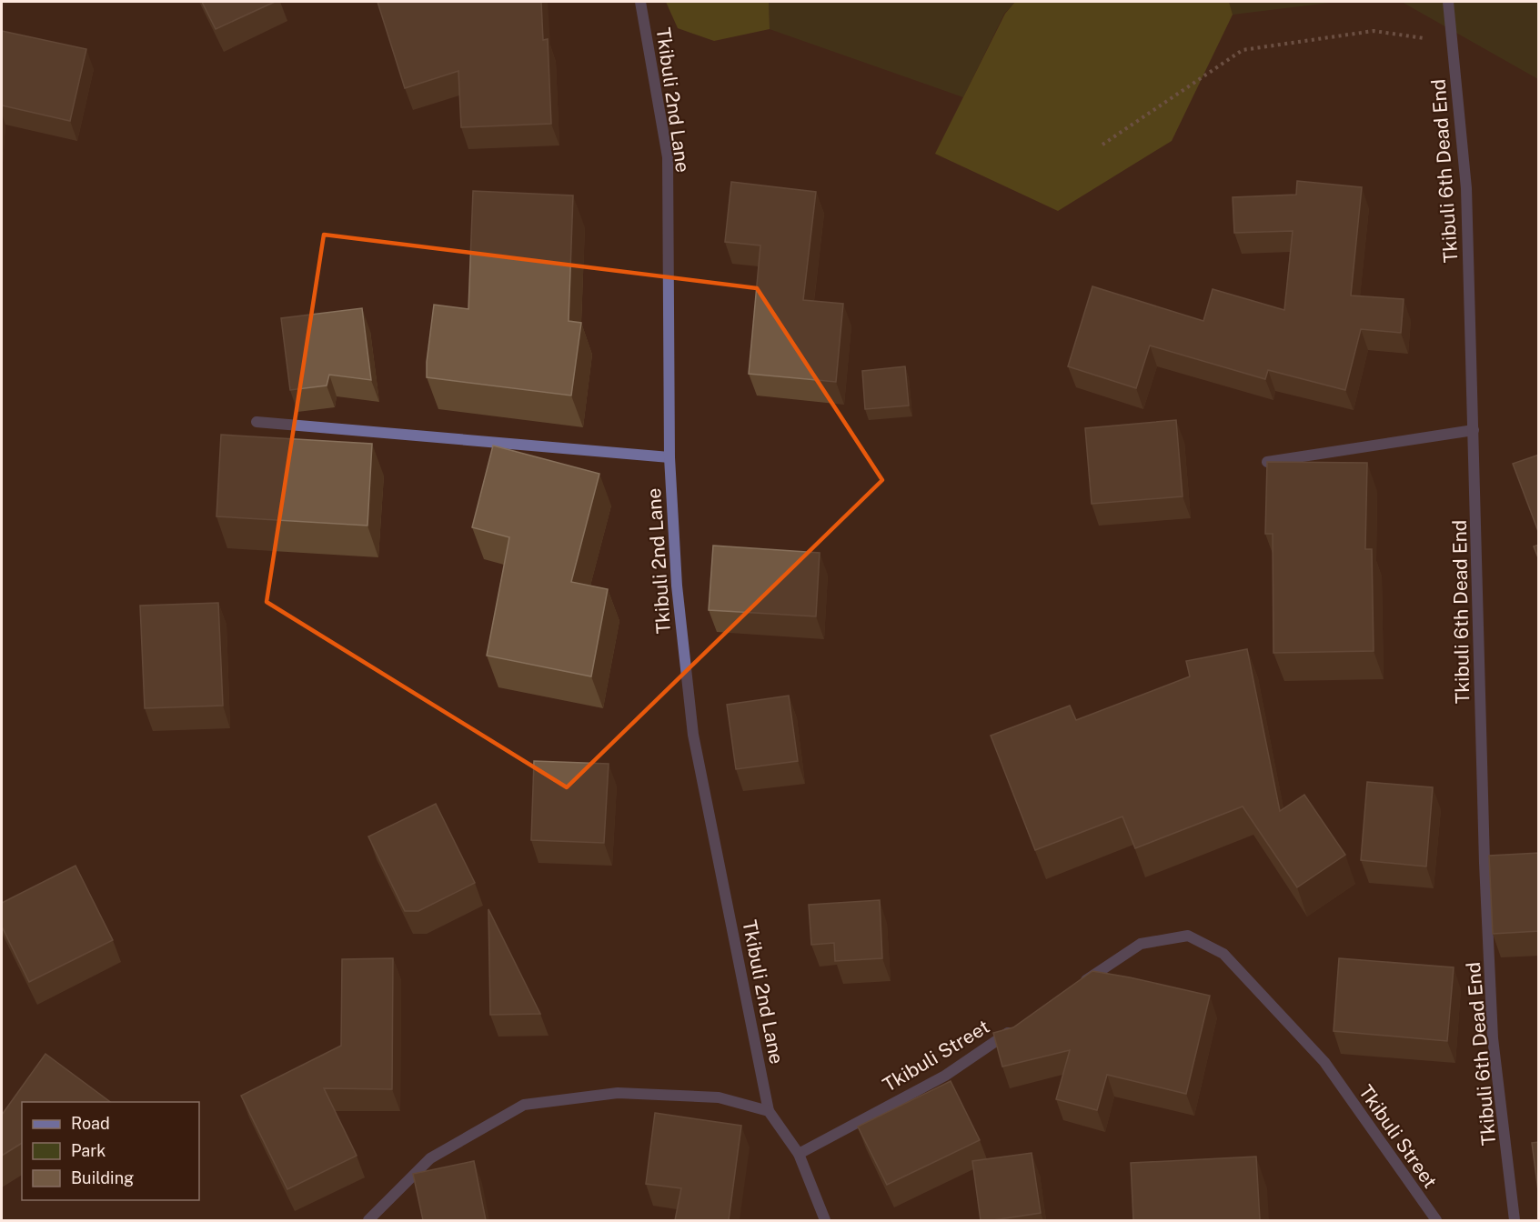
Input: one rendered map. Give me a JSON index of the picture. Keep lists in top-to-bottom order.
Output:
{
  "streets": {
    "street": ["Tkibuli 2nd Lane", "Tkibuli 6th Dead End", "Tkibuli Street"]
  },
  "legend": ["Road", "Park", "Building"]
}
